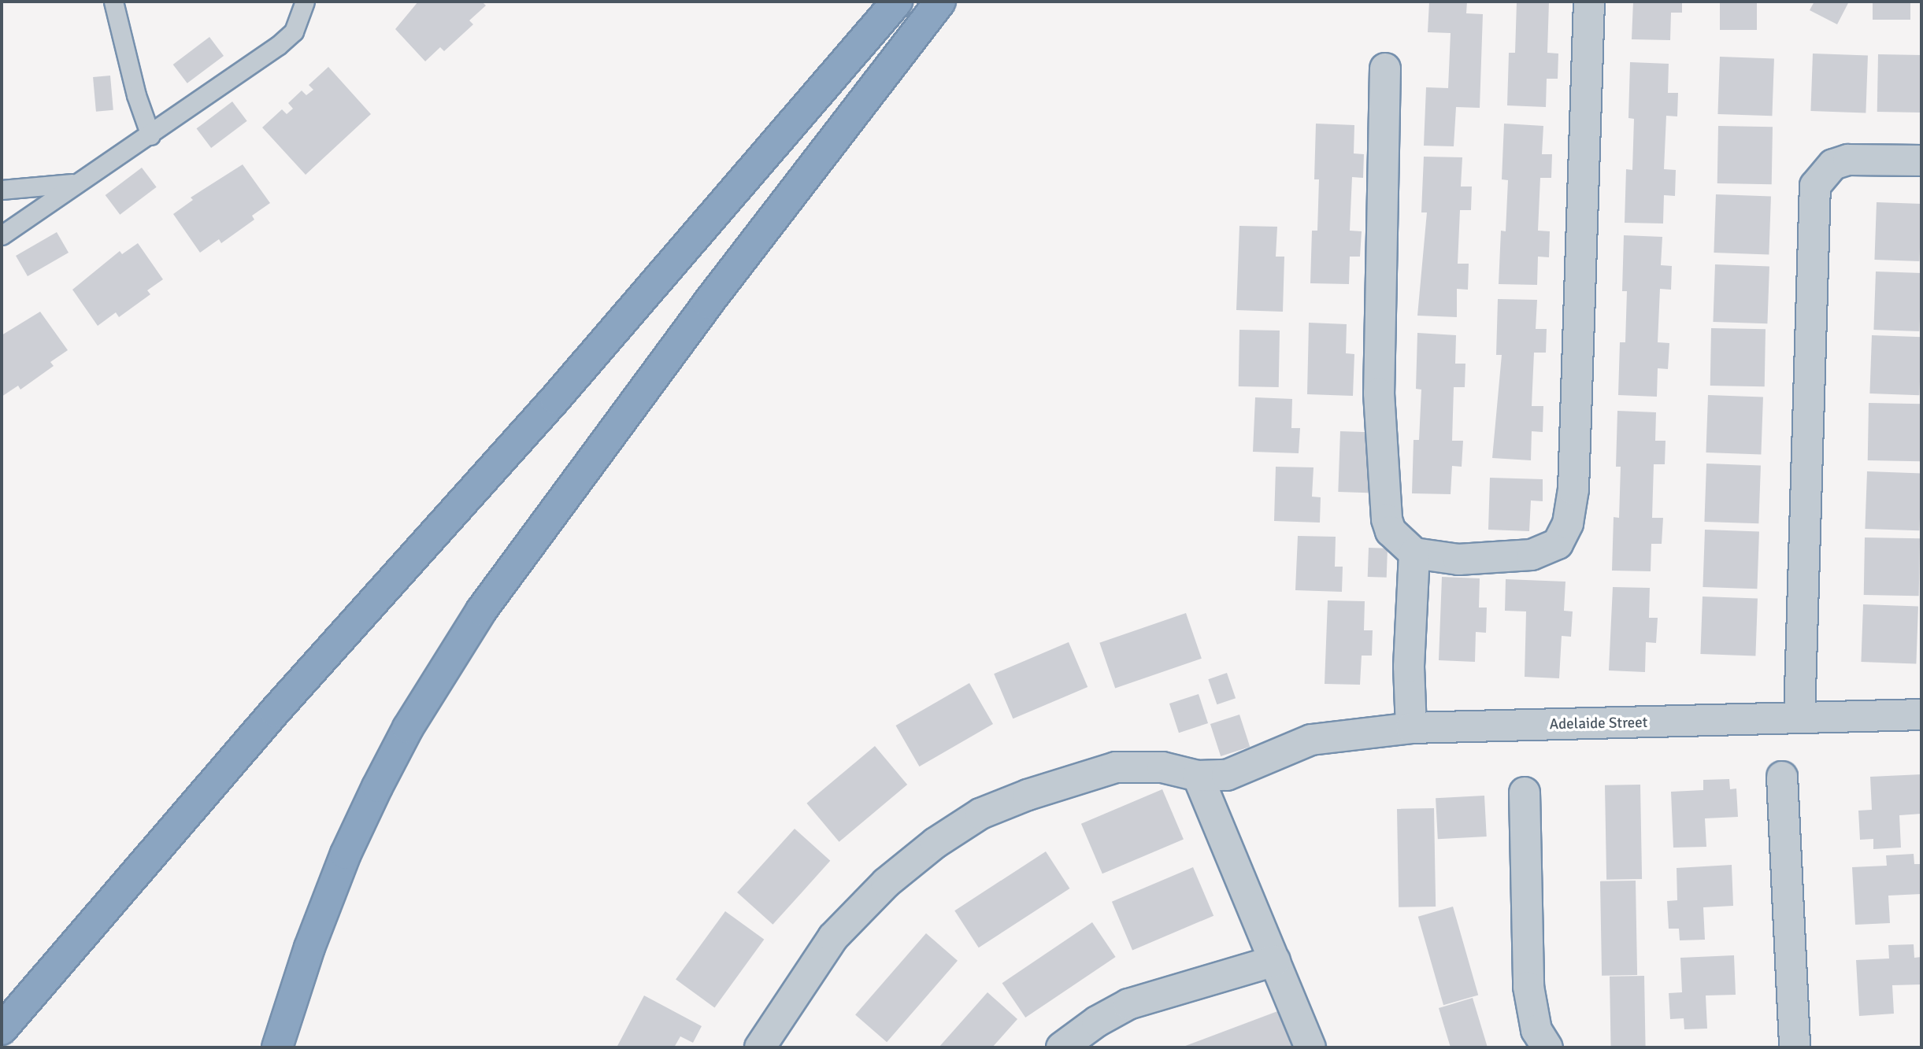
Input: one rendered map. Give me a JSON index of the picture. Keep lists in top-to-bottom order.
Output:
{
  "streets": {
    "street": ["Adelaide Street"]
  }
}
